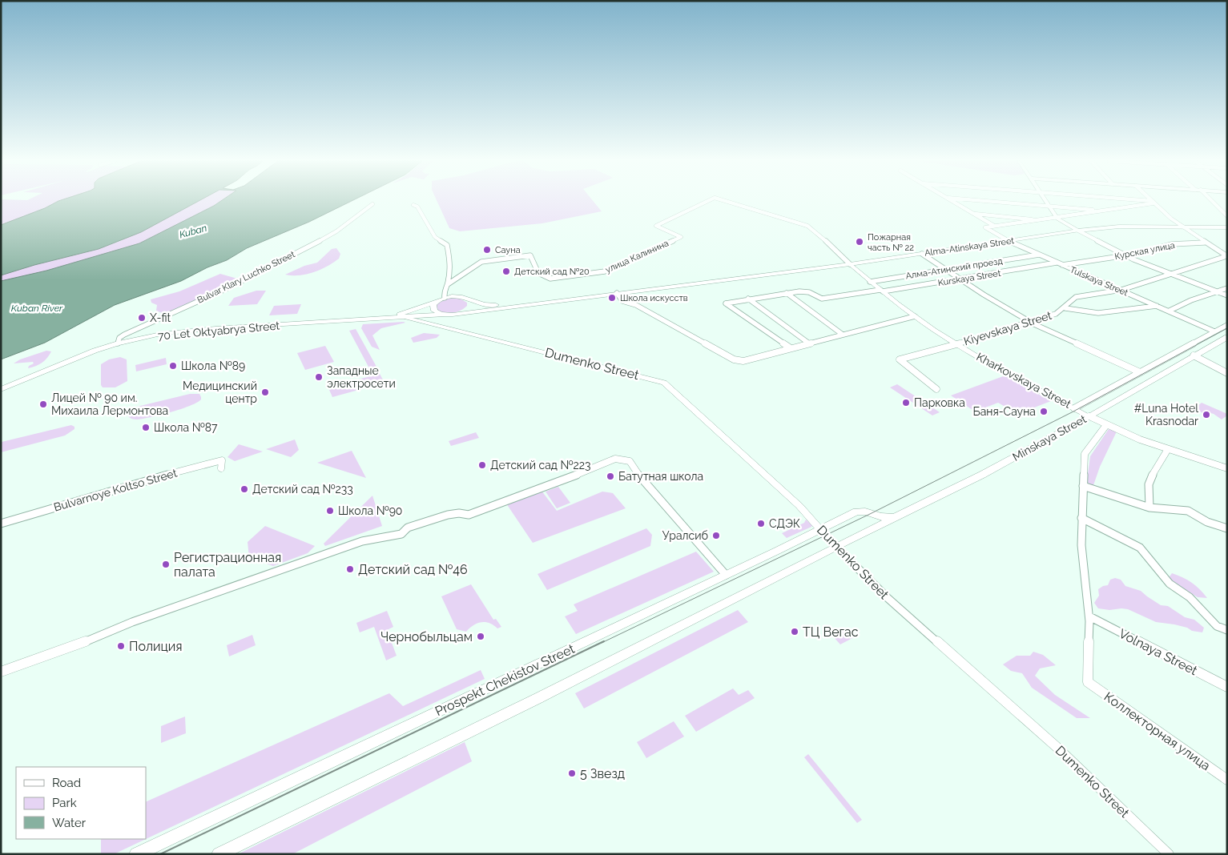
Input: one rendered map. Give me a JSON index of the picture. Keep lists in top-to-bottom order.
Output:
{
  "streets": {
    "main road": [
      "Alma-Atinskaya Street",
      "70 Let Oktyabrya Street",
      "Minskaya Street",
      "Prospekt Chekistov Street"
    ],
    "street": [
      "Курская улица",
      "улица Калинина",
      "Алма-Атинский проезд",
      "Bulvar Klary Luchko Street",
      "Kurskaya Street",
      "Tulskaya Street",
      "Kiyevskaya Street",
      "Dumenko Street",
      "Kharkovskaya Street",
      "Bulvarnoye Koltso Street",
      "Volnaya Street",
      "Коллекторная улица"
    ]
  },
  "crossings": [
    ["Alma-Atinskaya Street", "Tulskaya Street"],
    ["Alma-Atinskaya Street", "70 Let Oktyabrya Street"],
    ["Alma-Atinskaya Street", "Dumenko Street"],
    ["Alma-Atinskaya Street", "Kharkovskaya Street"],
    ["Курская улица", "Tulskaya Street"],
    ["Алма-Атинский проезд", "Tulskaya Street"],
    ["Алма-Атинский проезд", "Kharkovskaya Street"],
    ["Bulvar Klary Luchko Street", "70 Let Oktyabrya Street"],
    ["Kurskaya Street", "Tulskaya Street"],
    ["Kurskaya Street", "Kharkovskaya Street"],
    ["Tulskaya Street", "Kiyevskaya Street"],
    ["Tulskaya Street", "Minskaya Street"],
    ["Kiyevskaya Street", "Kharkovskaya Street"],
    ["70 Let Oktyabrya Street", "Dumenko Street"],
    ["Dumenko Street", "Prospekt Chekistov Street"],
    ["Kharkovskaya Street", "Minskaya Street"],
    ["Minskaya Street", "Volnaya Street"],
    ["Minskaya Street", "Prospekt Chekistov Street"],
    ["Minskaya Street", "Коллекторная улица"]
  ],
  "water": ["Kuban", "Kuban River"],
  "places": [
    "Пожарная часть № 22",
    "Сауна",
    "Детский сад №20",
    "Школа искусств",
    "X-fit",
    "Школа №89",
    "Западные электросети",
    "Медицинский центр",
    "Парковка",
    "Лицей № 90 им. Михаила Лермонтова",
    "Баня-Сауна",
    "#Luna Hotel Krasnodar",
    "Школа №87",
    "Детский сад №223",
    "Батутная школа",
    "Детский сад №233",
    "Школа №90",
    "СДЭК",
    "Уралсиб",
    "Регистрационная палата",
    "Детский сад №46",
    "ТЦ Вегас",
    "Чернобыльцам",
    "Полиция",
    "5 Звезд"
  ],
  "legend": ["Road", "Park", "Water"]
}
